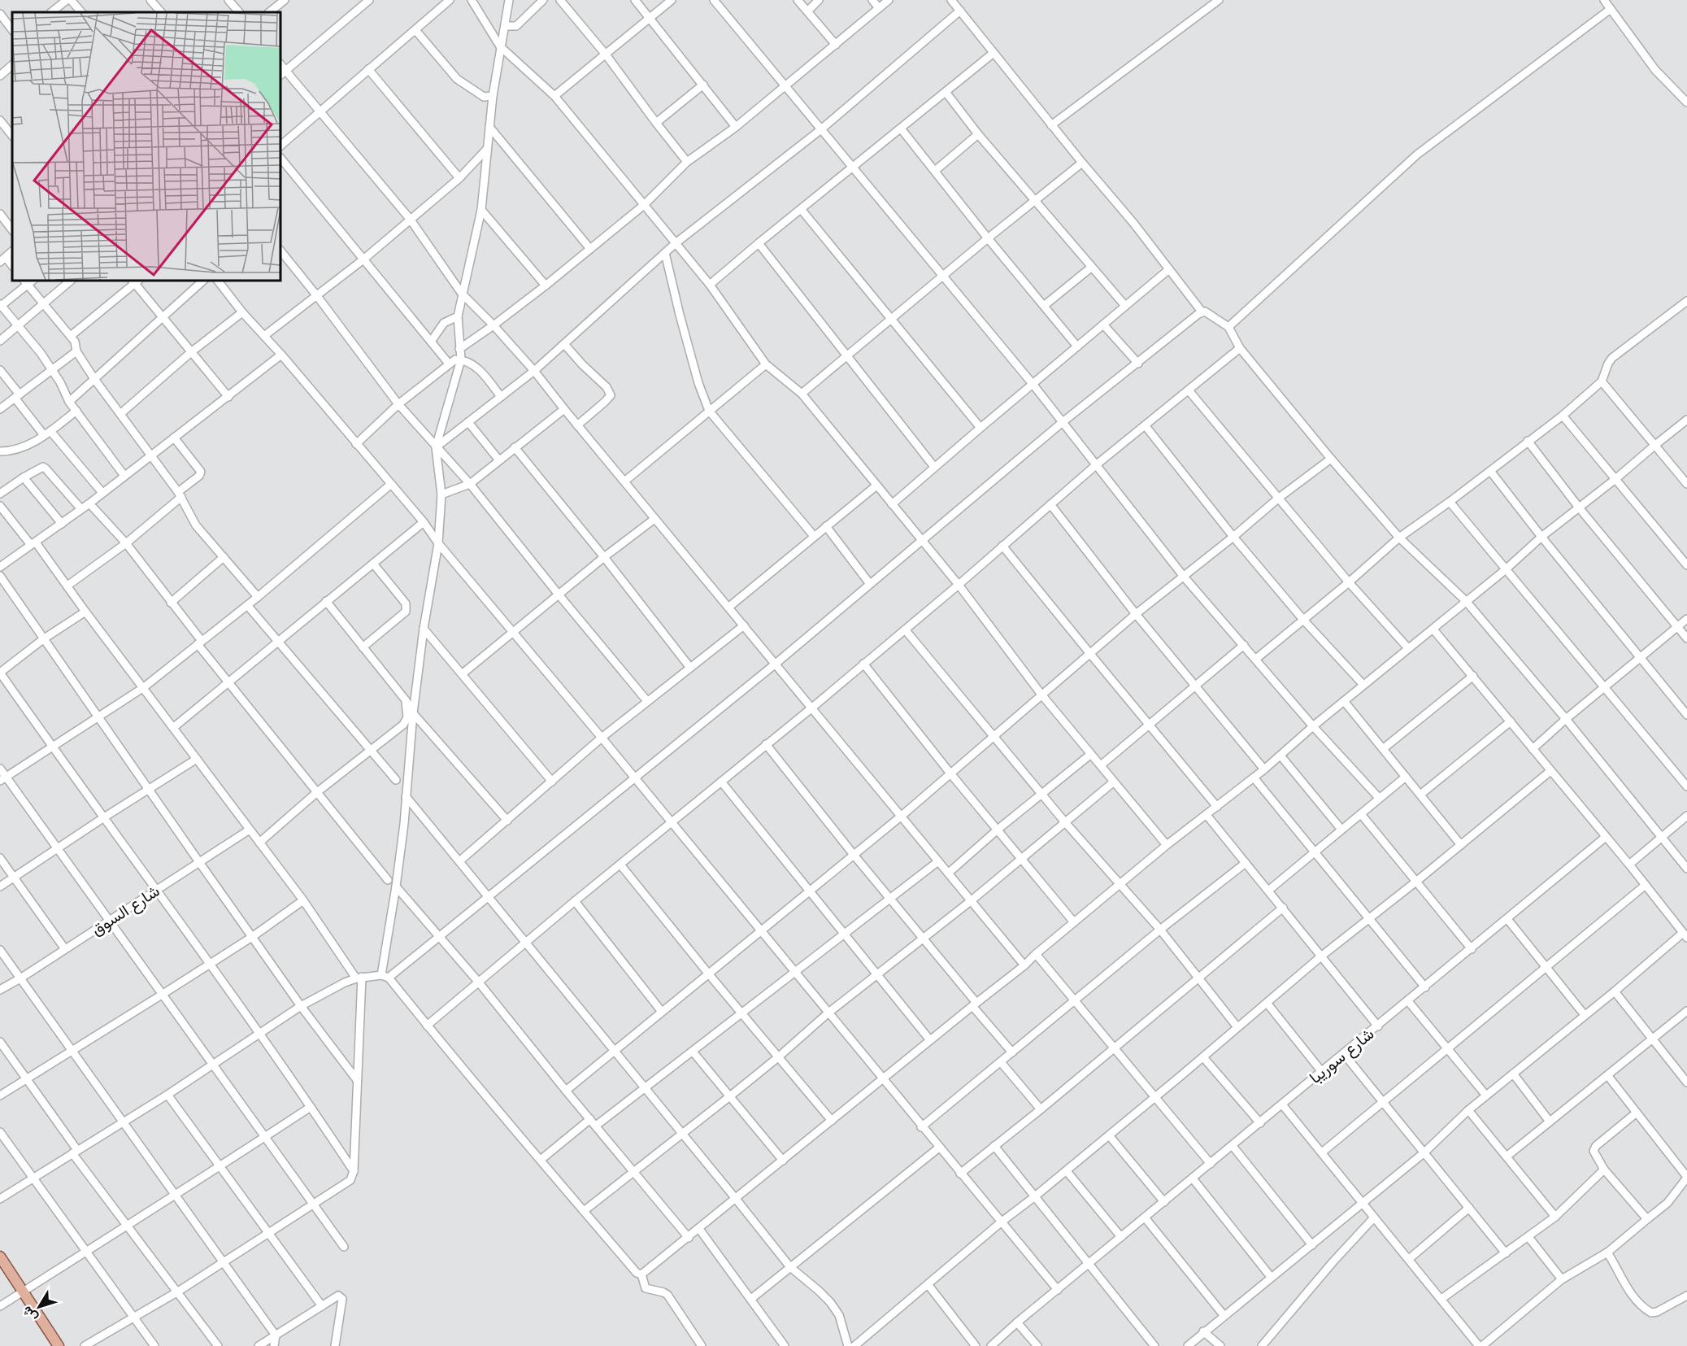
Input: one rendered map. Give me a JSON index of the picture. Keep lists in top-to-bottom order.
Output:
{
  "streets": {
    "street": ["شارع السوق", "شارع سوريبا"]
  },
  "north": "bottom left"
}
